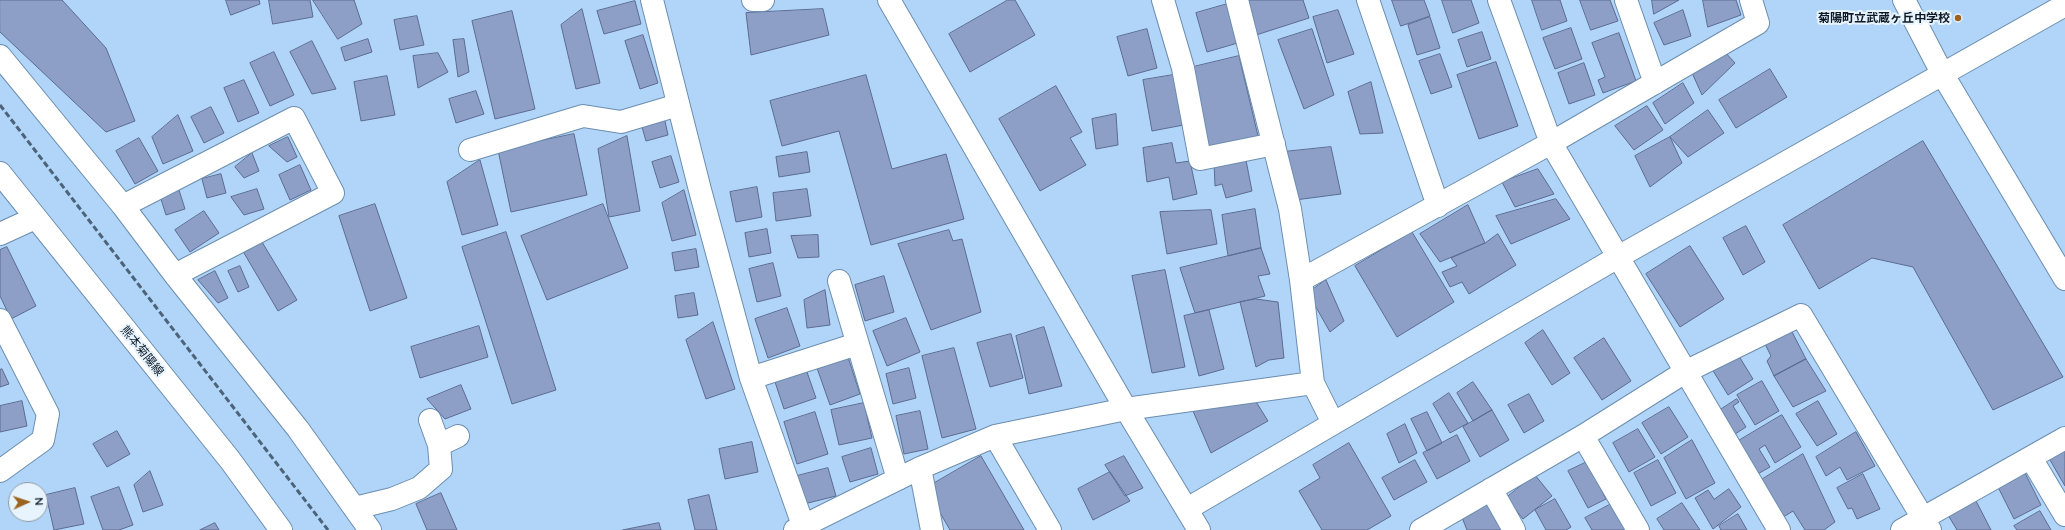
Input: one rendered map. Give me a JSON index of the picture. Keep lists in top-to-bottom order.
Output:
{
  "streets": {
    "street": ["熊本菊陽線"]
  },
  "places": ["菊陽町立武蔵ヶ丘中学校"],
  "north": "right"
}
